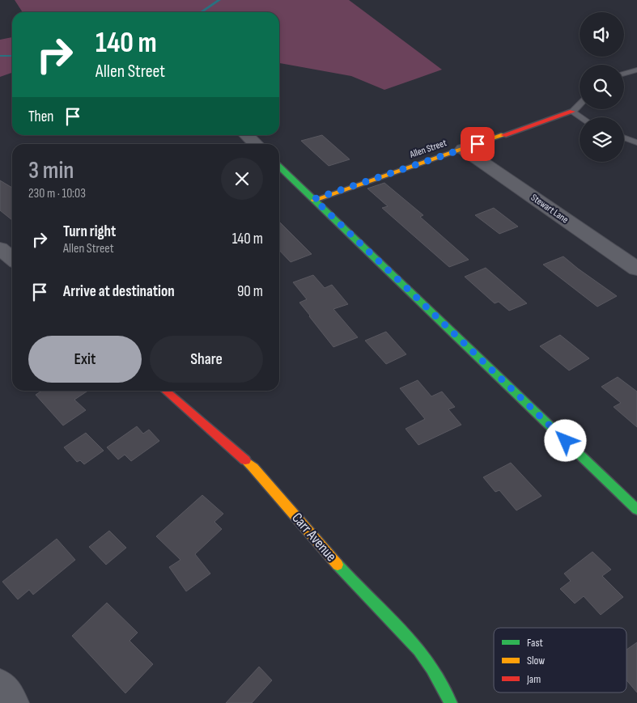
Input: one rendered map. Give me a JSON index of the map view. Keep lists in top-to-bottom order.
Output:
{
  "streets": {
    "street": ["Allen Street", "Stewart Lane", "Carr Avenue"]
  },
  "crossings": [
    ["Allen Street", "Stewart Lane"]
  ],
  "legend": ["Fast", "Slow", "Jam"],
  "page": {
    "turn": ["140 m", "Allen Street"],
    "then": "Then",
    "heading": ["3 min", "230 m · 10:03"],
    "list": [
      {
        "name": "Turn right",
        "note": "Allen Street",
        "value": "140 m"
      },
      {
        "name": "Arrive at destination",
        "value": "90 m"
      }
    ],
    "buttons": ["Exit", "Share"]
  }
}
